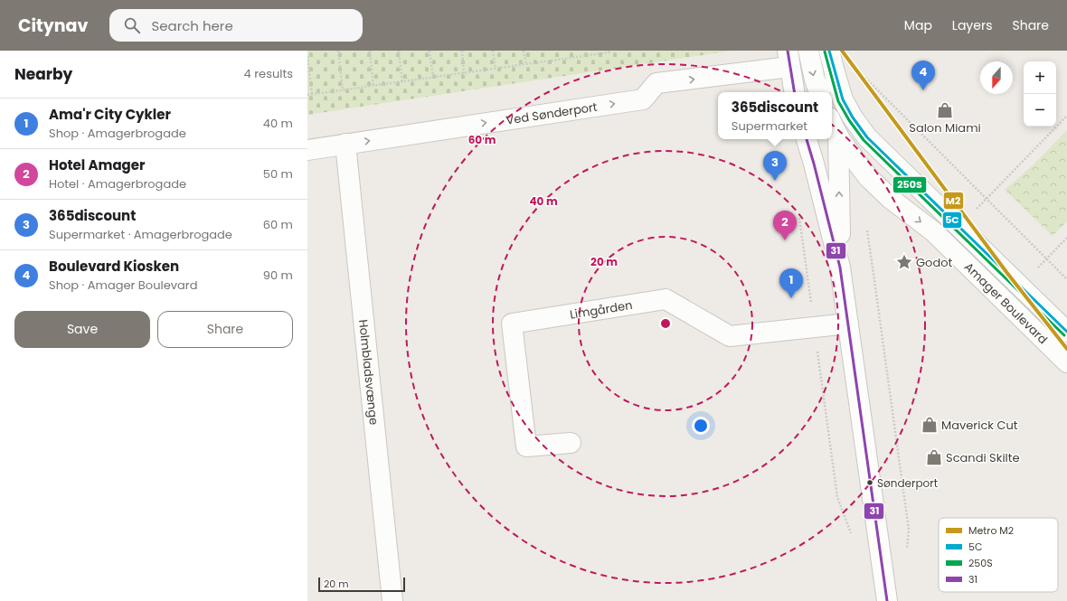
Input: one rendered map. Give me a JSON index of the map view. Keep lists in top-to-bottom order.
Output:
{
  "streets": {
    "street": [
      "Ved Sønderport",
      "Amager Boulevard",
      "Limgården",
      "Holmbladsvænge"
    ]
  },
  "crossings": [
    ["Ved Sønderport", "Holmbladsvænge"]
  ],
  "one_way": ["Ved Sønderport"],
  "places": {
    "shop": ["Salon Miami", "Maverick Cut", "Scandi Skilte"],
    "place": ["Godot"],
    "other": ["Sønderport"]
  },
  "lines": [
    "metro line M2",
    "transit line 5C",
    "transit line 31",
    "transit line 250S"
  ],
  "legend": [
    "Metro M2",
    "5C",
    "250S",
    "31"
  ],
  "scale_bar": "20 m",
  "north": "bottom",
  "page": {
    "header": "Citynav",
    "search": "Search here",
    "nav": ["Map", "Layers", "Share"],
    "heading": ["Nearby", "4 results"],
    "pins": [
      "4",
      "3",
      "2",
      "1"
    ],
    "map_buttons": ["+", "−"],
    "popup": ["365discount", "Supermarket"],
    "list": [
      {
        "mark": "1",
        "name": "Ama'r City Cykler",
        "note": "Shop · Amagerbrogade",
        "value": "40 m"
      },
      {
        "mark": "2",
        "name": "Hotel Amager",
        "note": "Hotel · Amagerbrogade",
        "value": "50 m"
      },
      {
        "mark": "3",
        "name": "365discount",
        "note": "Supermarket · Amagerbrogade",
        "value": "60 m"
      },
      {
        "mark": "4",
        "name": "Boulevard Kiosken",
        "note": "Shop · Amager Boulevard",
        "value": "90 m"
      }
    ],
    "buttons": ["Save", "Share"],
    "scale": "20 m"
  },
  "rings": ["60 m", "40 m", "20 m"]
}
